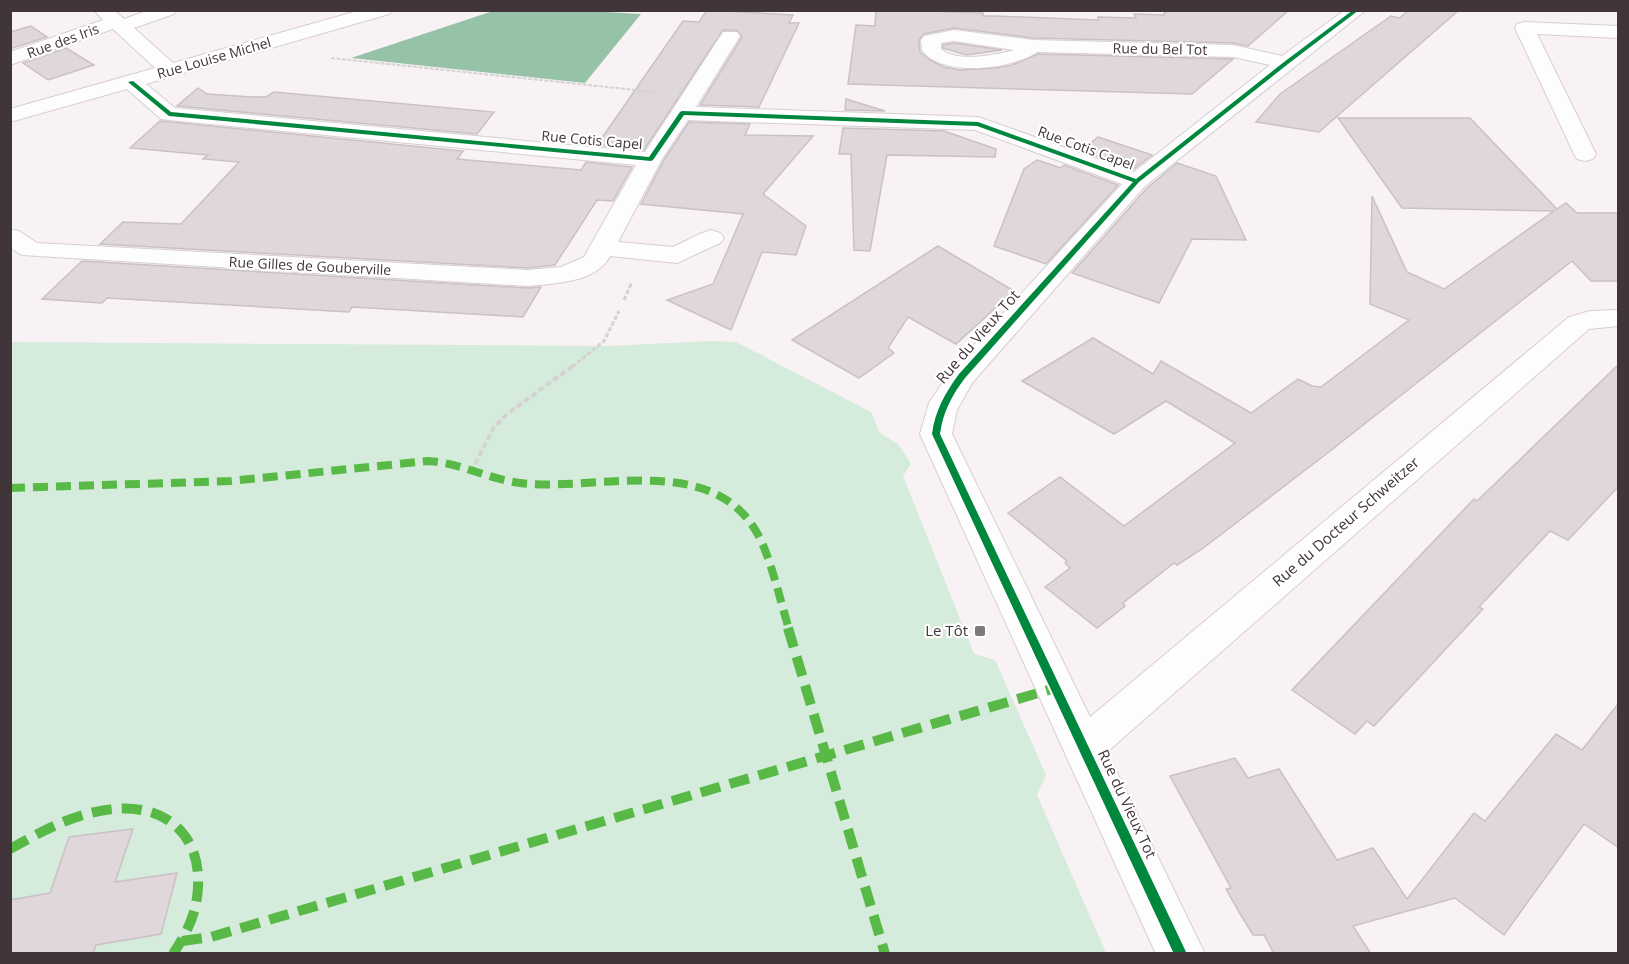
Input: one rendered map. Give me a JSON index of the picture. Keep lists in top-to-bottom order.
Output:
{
  "streets": {
    "street": [
      "Rue des Iris",
      "Rue du Bel Tot",
      "Rue Louise Michel",
      "Rue Cotis Capel",
      "Rue Gilles de Gouberville",
      "Rue du Vieux Tot",
      "Rue du Docteur Schweitzer"
    ]
  },
  "crossings": [
    ["Rue du Bel Tot", "Rue du Vieux Tot"],
    ["Rue Louise Michel", "Rue Cotis Capel"],
    ["Rue Cotis Capel", "Rue Gilles de Gouberville"],
    ["Rue Cotis Capel", "Rue du Vieux Tot"],
    ["Rue du Vieux Tot", "Rue du Docteur Schweitzer"]
  ],
  "places": {
    "transit": ["Le Tôt"]
  }
}
